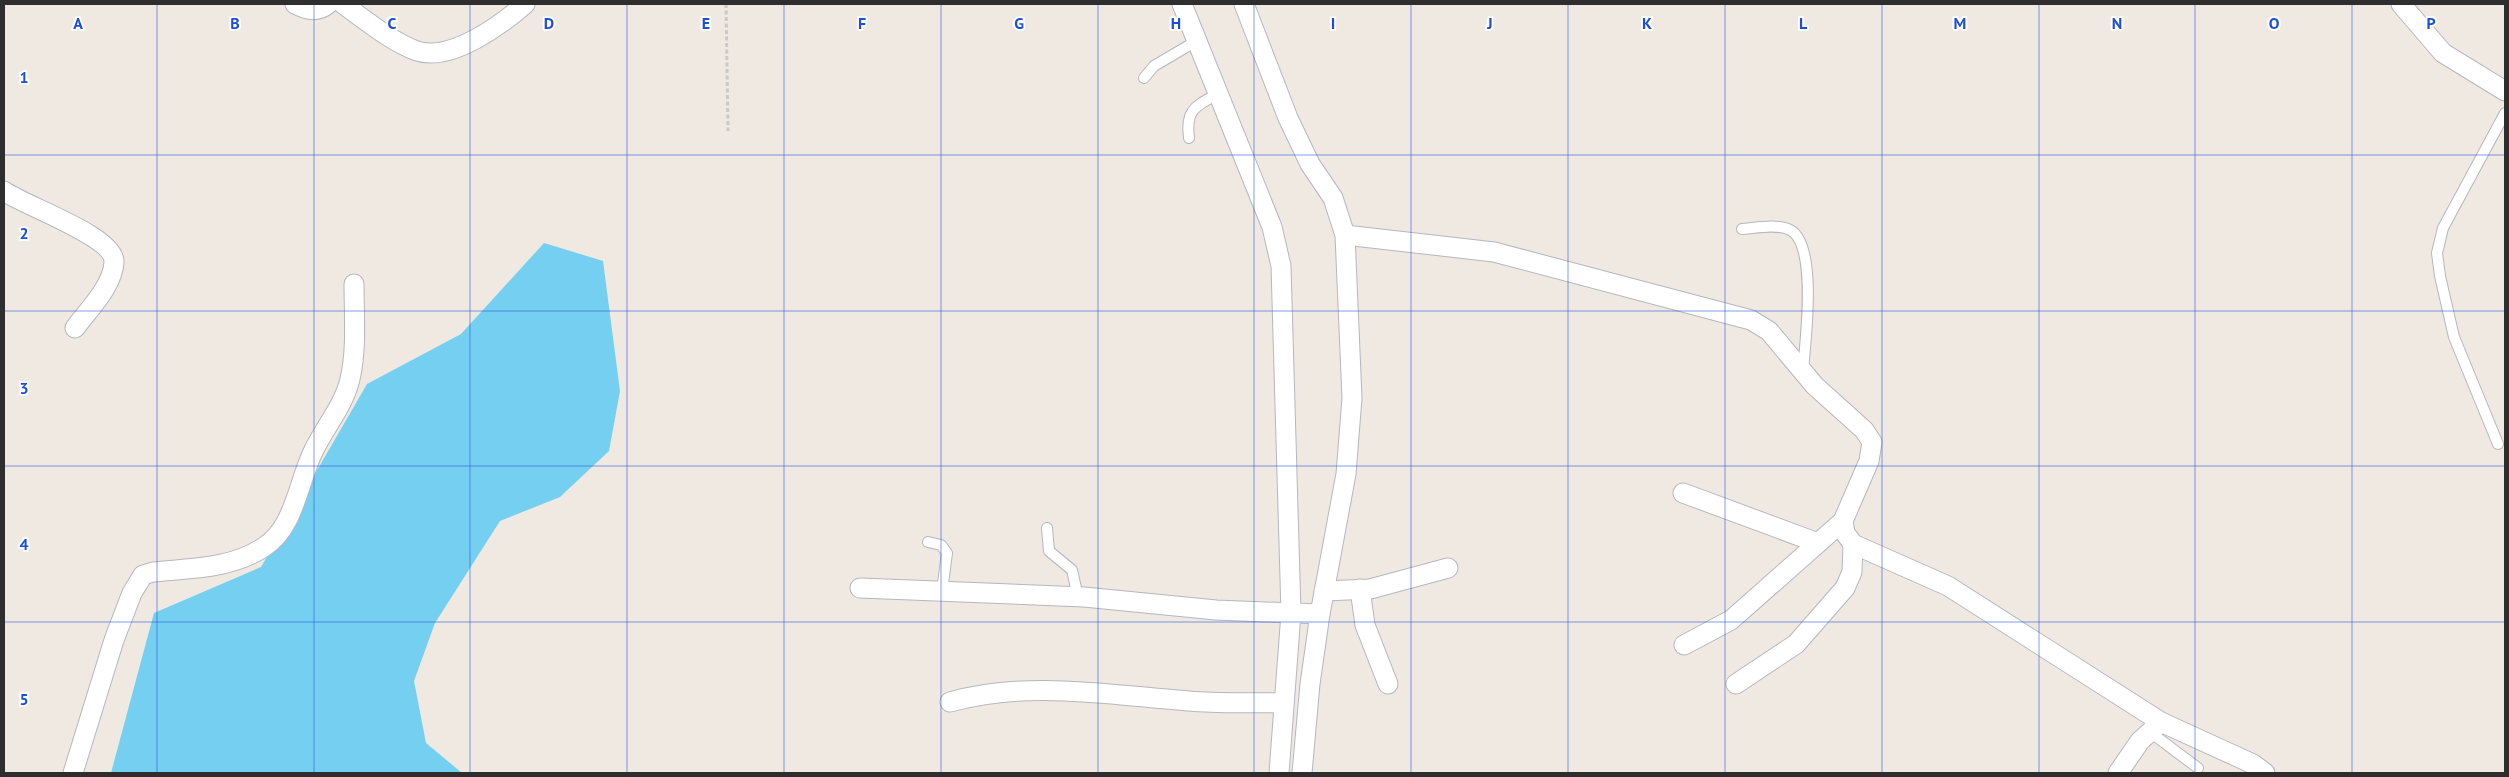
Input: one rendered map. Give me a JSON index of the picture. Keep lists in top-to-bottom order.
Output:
{
  "grid": {
    "columns": [
      "A",
      "B",
      "C",
      "D",
      "E",
      "F",
      "G",
      "H",
      "I",
      "J",
      "K",
      "L",
      "M",
      "N",
      "O",
      "P"
    ],
    "rows": [
      "1",
      "2",
      "3",
      "4",
      "5"
    ]
  }
}
